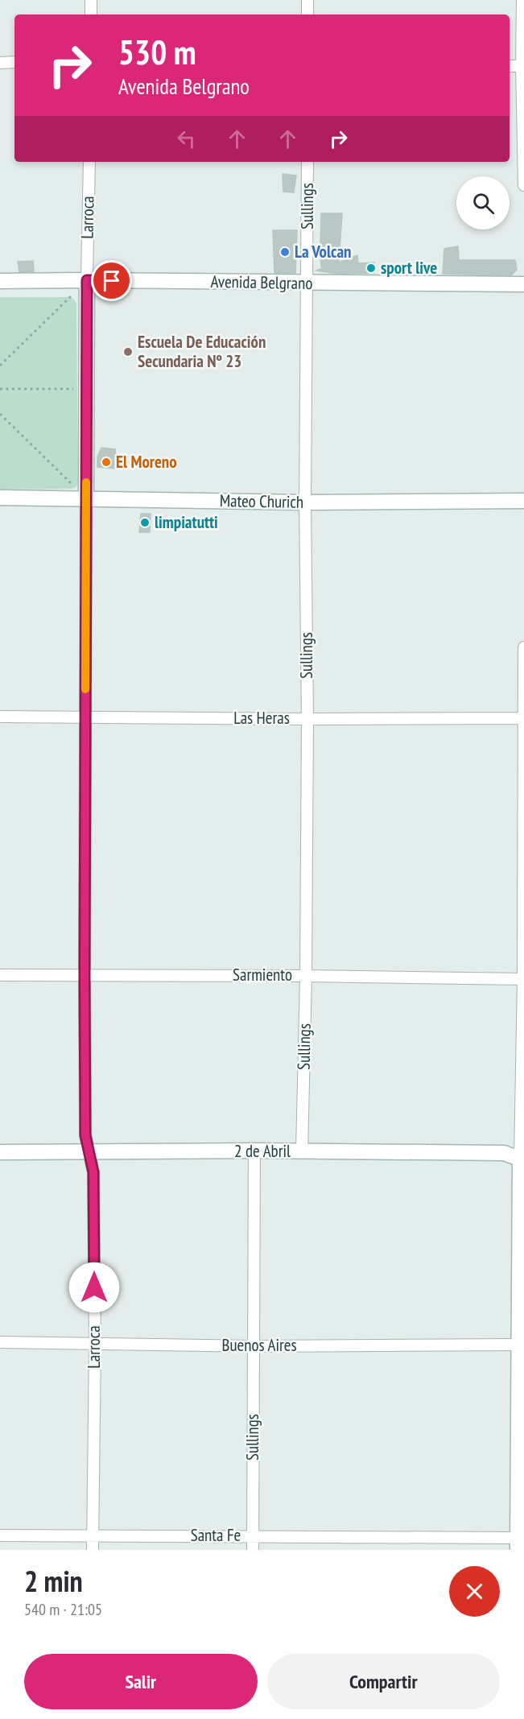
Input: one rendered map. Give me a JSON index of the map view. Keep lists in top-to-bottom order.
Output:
{
  "streets": {
    "street": [
      "Sullings",
      "Larroca",
      "Avenida Belgrano",
      "Mateo Churich",
      "Las Heras",
      "Sarmiento",
      "2 de Abril",
      "Buenos Aires",
      "Santa Fe"
    ]
  },
  "crossings": [
    ["Sullings", "Avenida Belgrano"],
    ["Sullings", "Mateo Churich"],
    ["Sullings", "Las Heras"],
    ["Sullings", "Sarmiento"],
    ["Sullings", "2 de Abril"],
    ["Sullings", "Buenos Aires"],
    ["Sullings", "Santa Fe"],
    ["Larroca", "Avenida Belgrano"],
    ["Larroca", "Mateo Churich"],
    ["Larroca", "Las Heras"],
    ["Larroca", "Sarmiento"],
    ["Larroca", "2 de Abril"],
    ["Larroca", "Buenos Aires"],
    ["Larroca", "Santa Fe"]
  ],
  "places": [
    "La Volcan",
    "sport live",
    "Escuela De Educación Secundaria Nº 23",
    "El Moreno",
    "limpiatutti"
  ],
  "page": {
    "turn": ["530 m", "Avenida Belgrano"],
    "heading": ["2 min", "540 m · 21:05"],
    "buttons": ["Salir", "Compartir"]
  }
}
